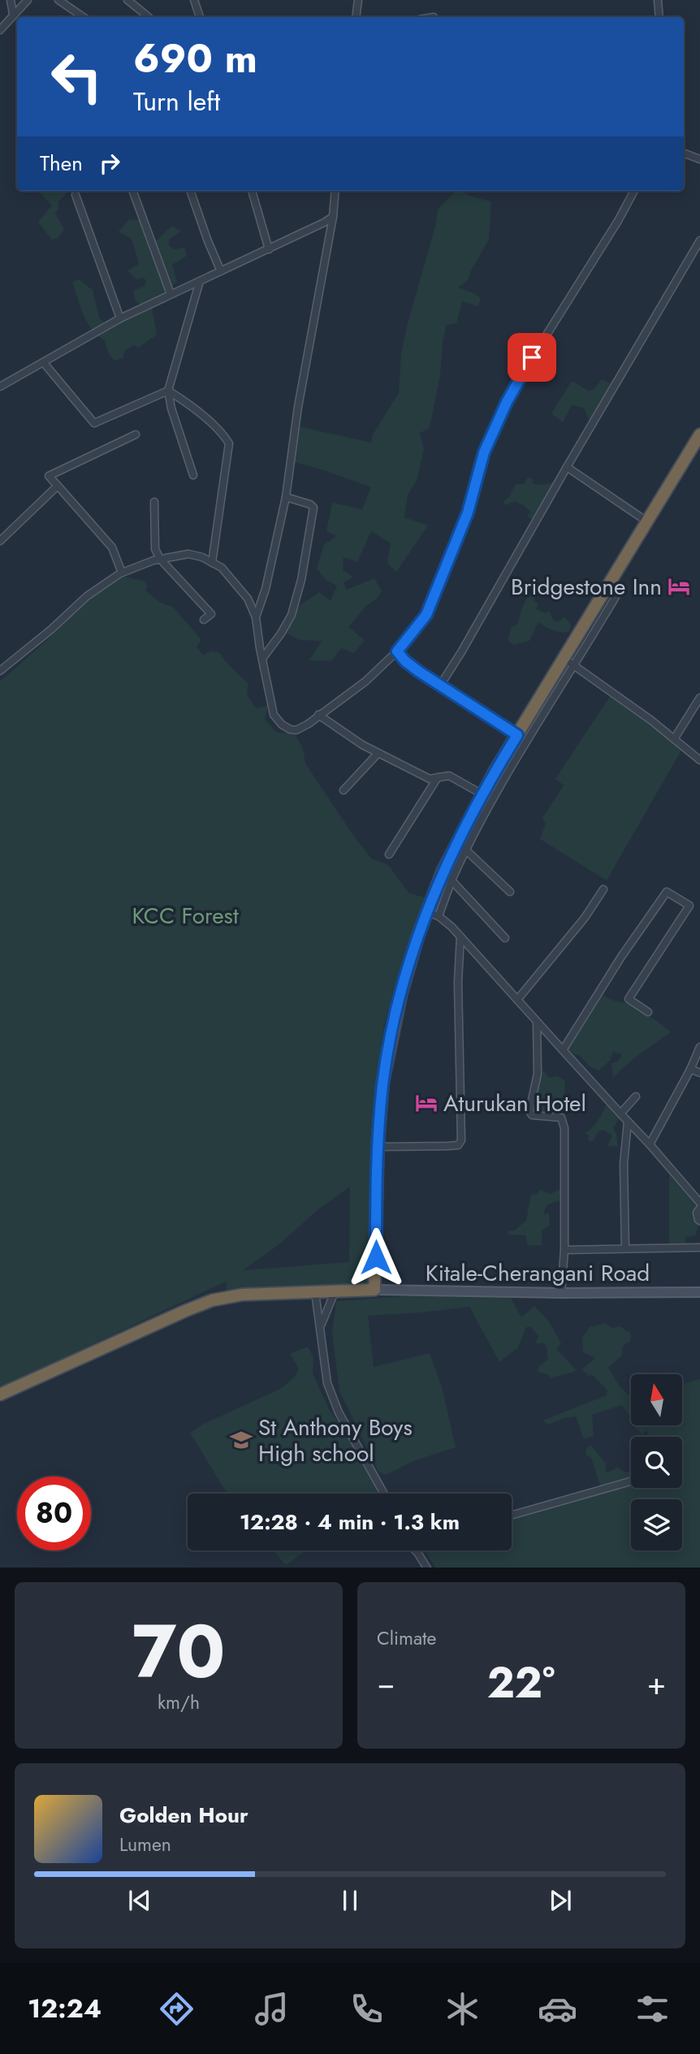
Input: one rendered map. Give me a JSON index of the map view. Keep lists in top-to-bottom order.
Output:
{
  "streets": {
    "main road": ["Kitale-Cherangani Road"]
  },
  "parks": ["KCC Forest"],
  "places": {
    "hotel": ["Bridgestone Inn", "Aturukan Hotel"],
    "school or university": ["St Anthony Boys High school"]
  },
  "north": "top",
  "page": {
    "turn": ["690 m", "Turn left"],
    "then": "Then",
    "limit": "80",
    "trip": "12:28 · 4 min · 1.3 km",
    "tile": [
      ["70", "km/h"],
      "Climate"
    ],
    "heat": ["−", "22°", "+"],
    "song": ["Golden Hour", "Lumen"],
    "tabs": "12:24"
  }
}
